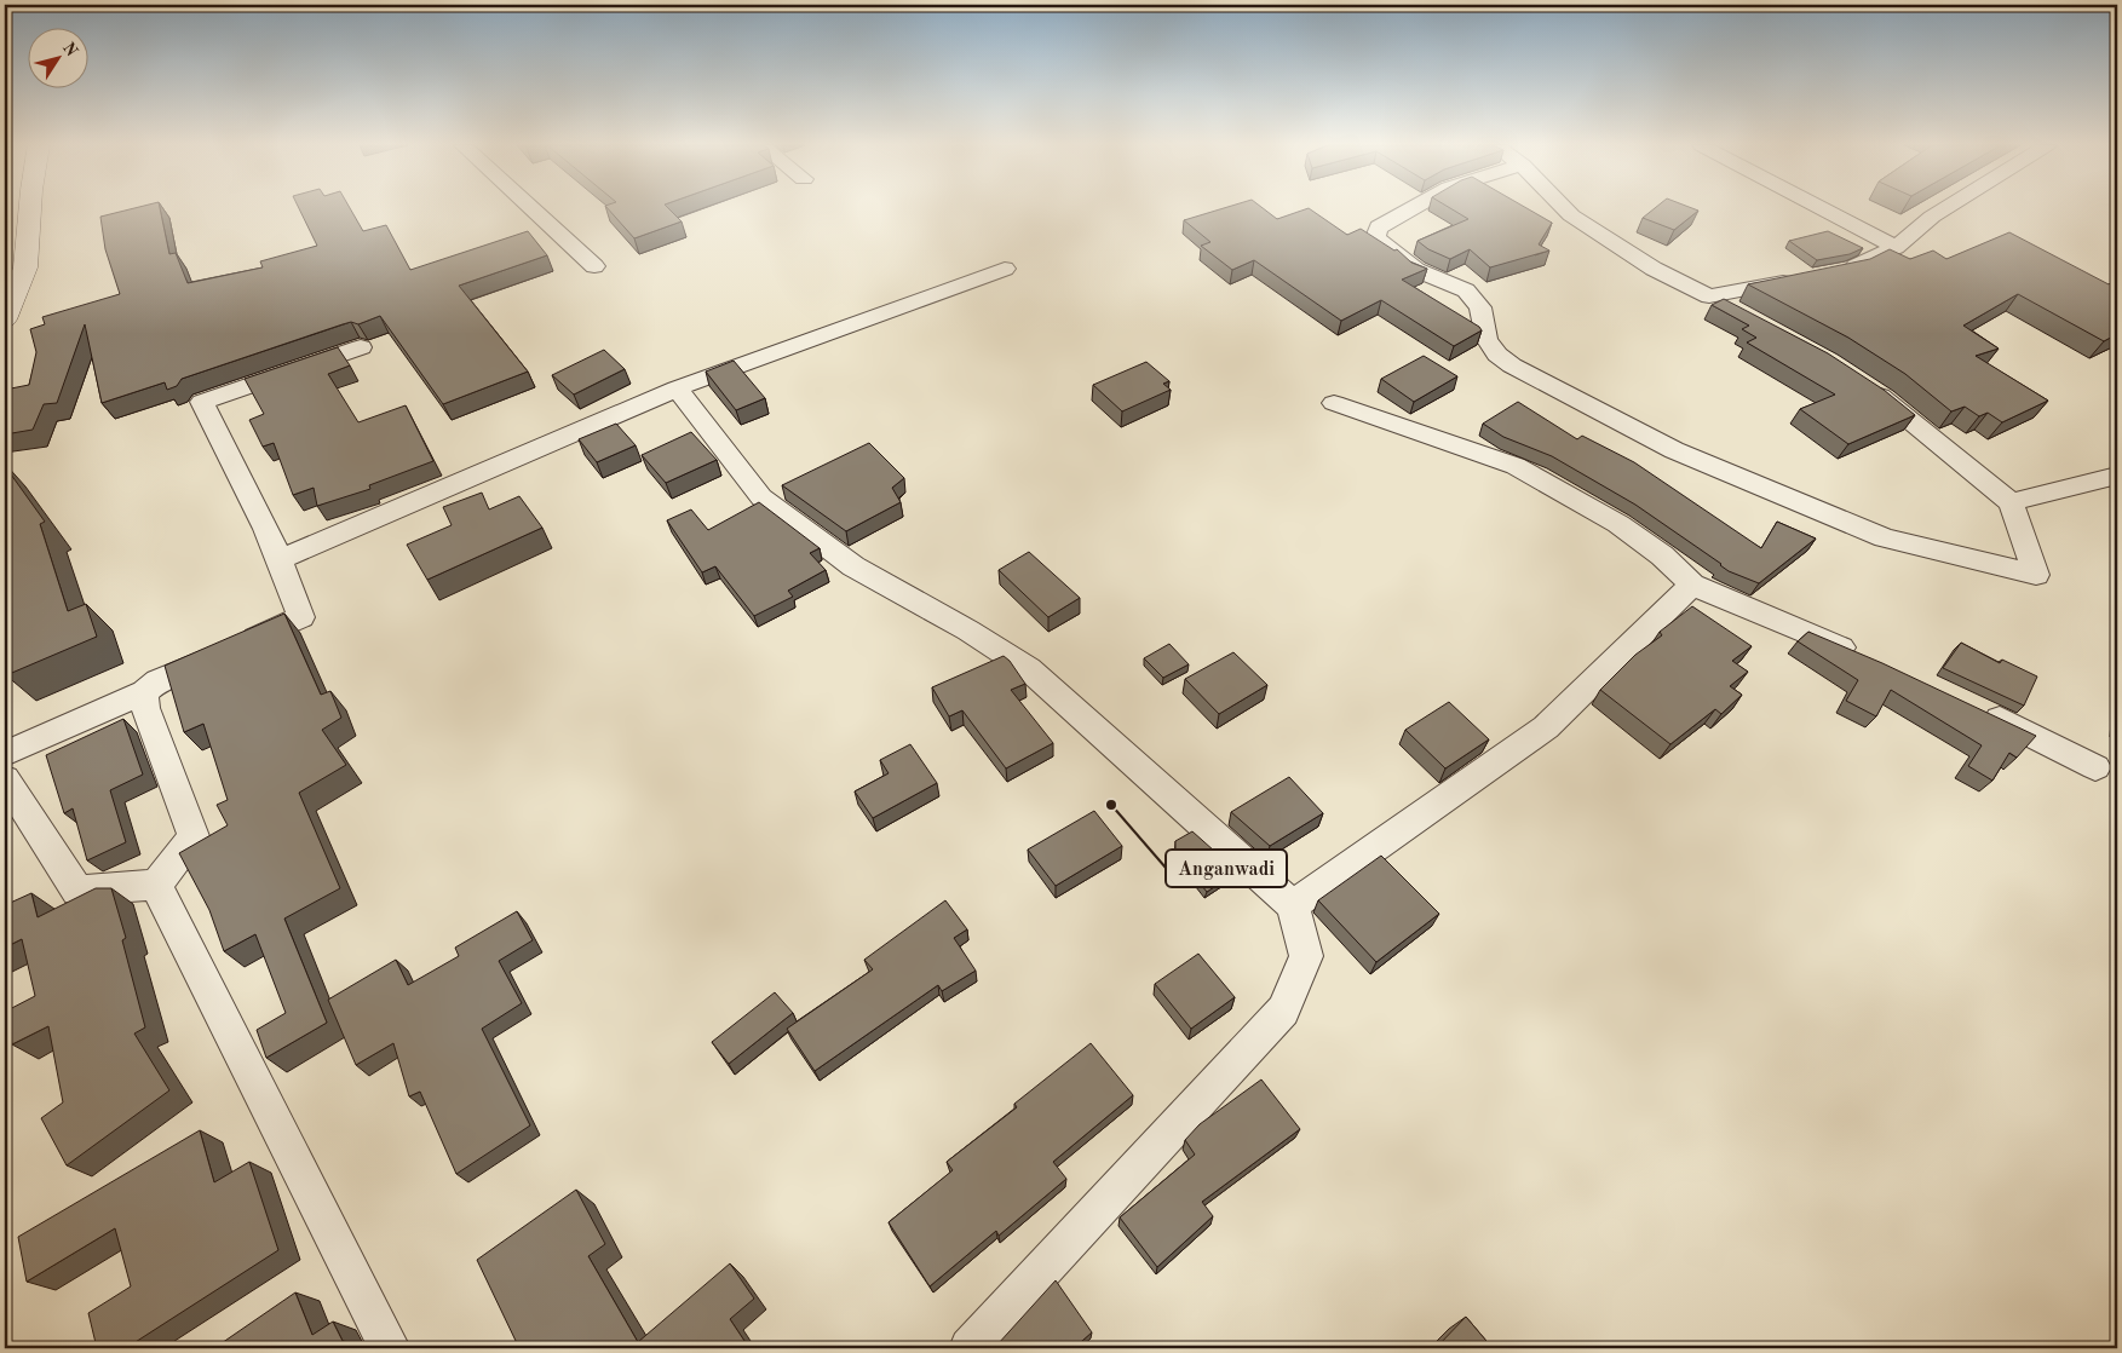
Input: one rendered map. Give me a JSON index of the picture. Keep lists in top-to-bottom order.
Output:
{
  "places": ["Anganwadi"],
  "north": "top right"
}
